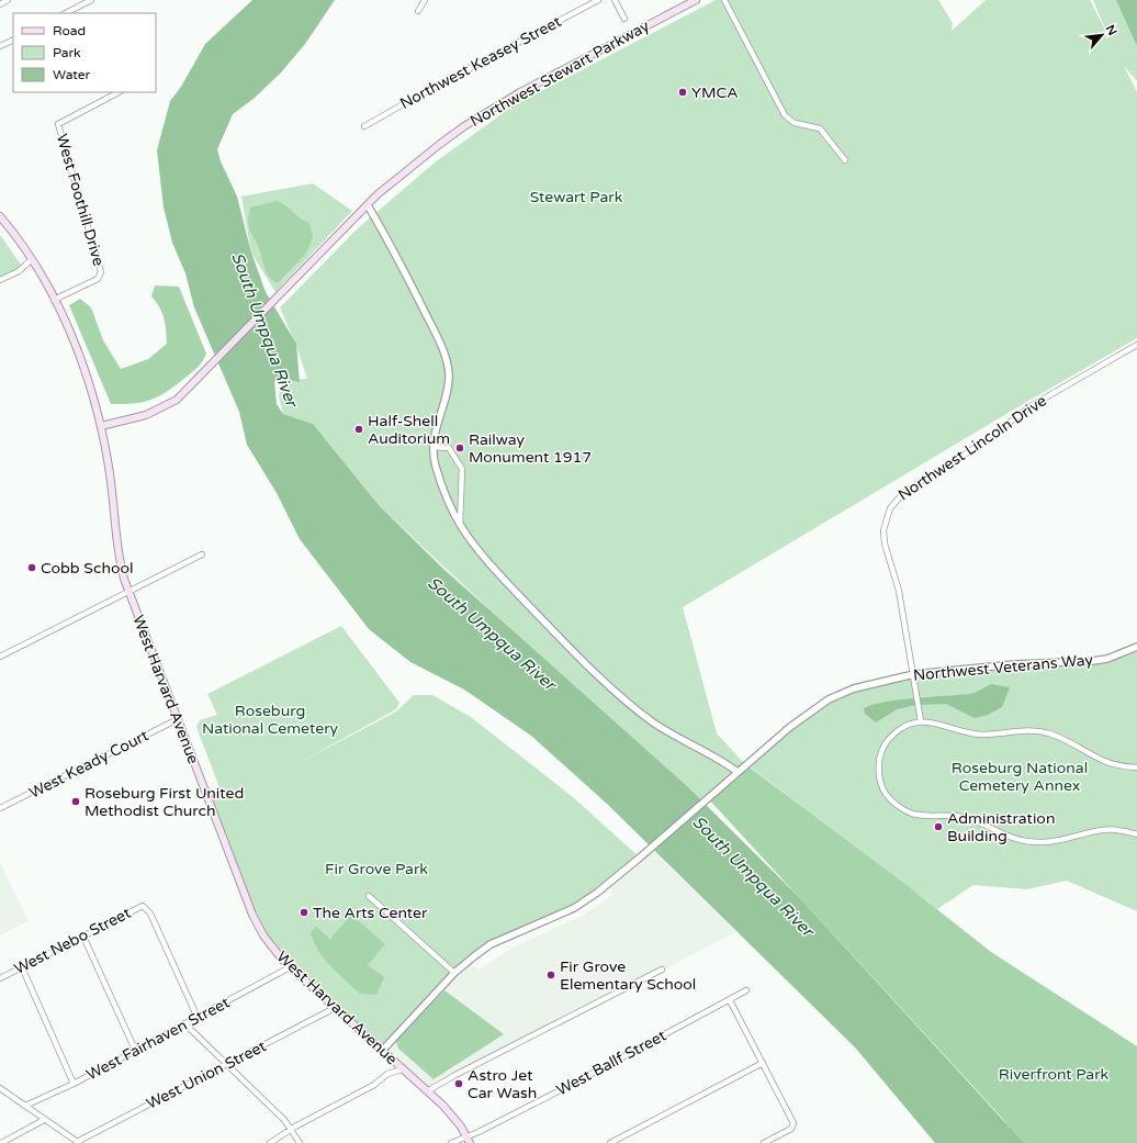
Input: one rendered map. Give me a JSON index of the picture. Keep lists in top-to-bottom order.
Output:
{
  "streets": {
    "main road": ["Northwest Stewart Parkway", "West Harvard Avenue"],
    "street": [
      "Northwest Keasey Street",
      "West Foothill Drive",
      "Northwest Lincoln Drive",
      "Northwest Veterans Way",
      "West Keady Court",
      "West Nebo Street",
      "West Fairhaven Street",
      "West Ballf Street",
      "West Union Street"
    ]
  },
  "crossings": [
    ["Northwest Stewart Parkway", "West Harvard Avenue"],
    ["West Foothill Drive", "West Harvard Avenue"],
    ["Northwest Lincoln Drive", "Northwest Veterans Way"],
    ["Northwest Veterans Way", "West Harvard Avenue"],
    ["West Harvard Avenue", "West Keady Court"],
    ["West Harvard Avenue", "West Fairhaven Street"],
    ["West Harvard Avenue", "West Ballf Street"],
    ["West Harvard Avenue", "West Union Street"],
    ["West Nebo Street", "West Fairhaven Street"]
  ],
  "water": ["South Umpqua River"],
  "parks": [
    "Stewart Park",
    "Roseburg National Cemetery",
    "Roseburg National Cemetery Annex",
    "Fir Grove Park",
    "Riverfront Park"
  ],
  "places": [
    "YMCA",
    "Half-Shell Auditorium",
    "Railway Monument 1917",
    "Cobb School",
    "Roseburg First United Methodist Church",
    "Administration Building",
    "The Arts Center",
    "Fir Grove Elementary School",
    "Astro Jet Car Wash"
  ],
  "legend": ["Road", "Park", "Water"],
  "north": "top right"
}
